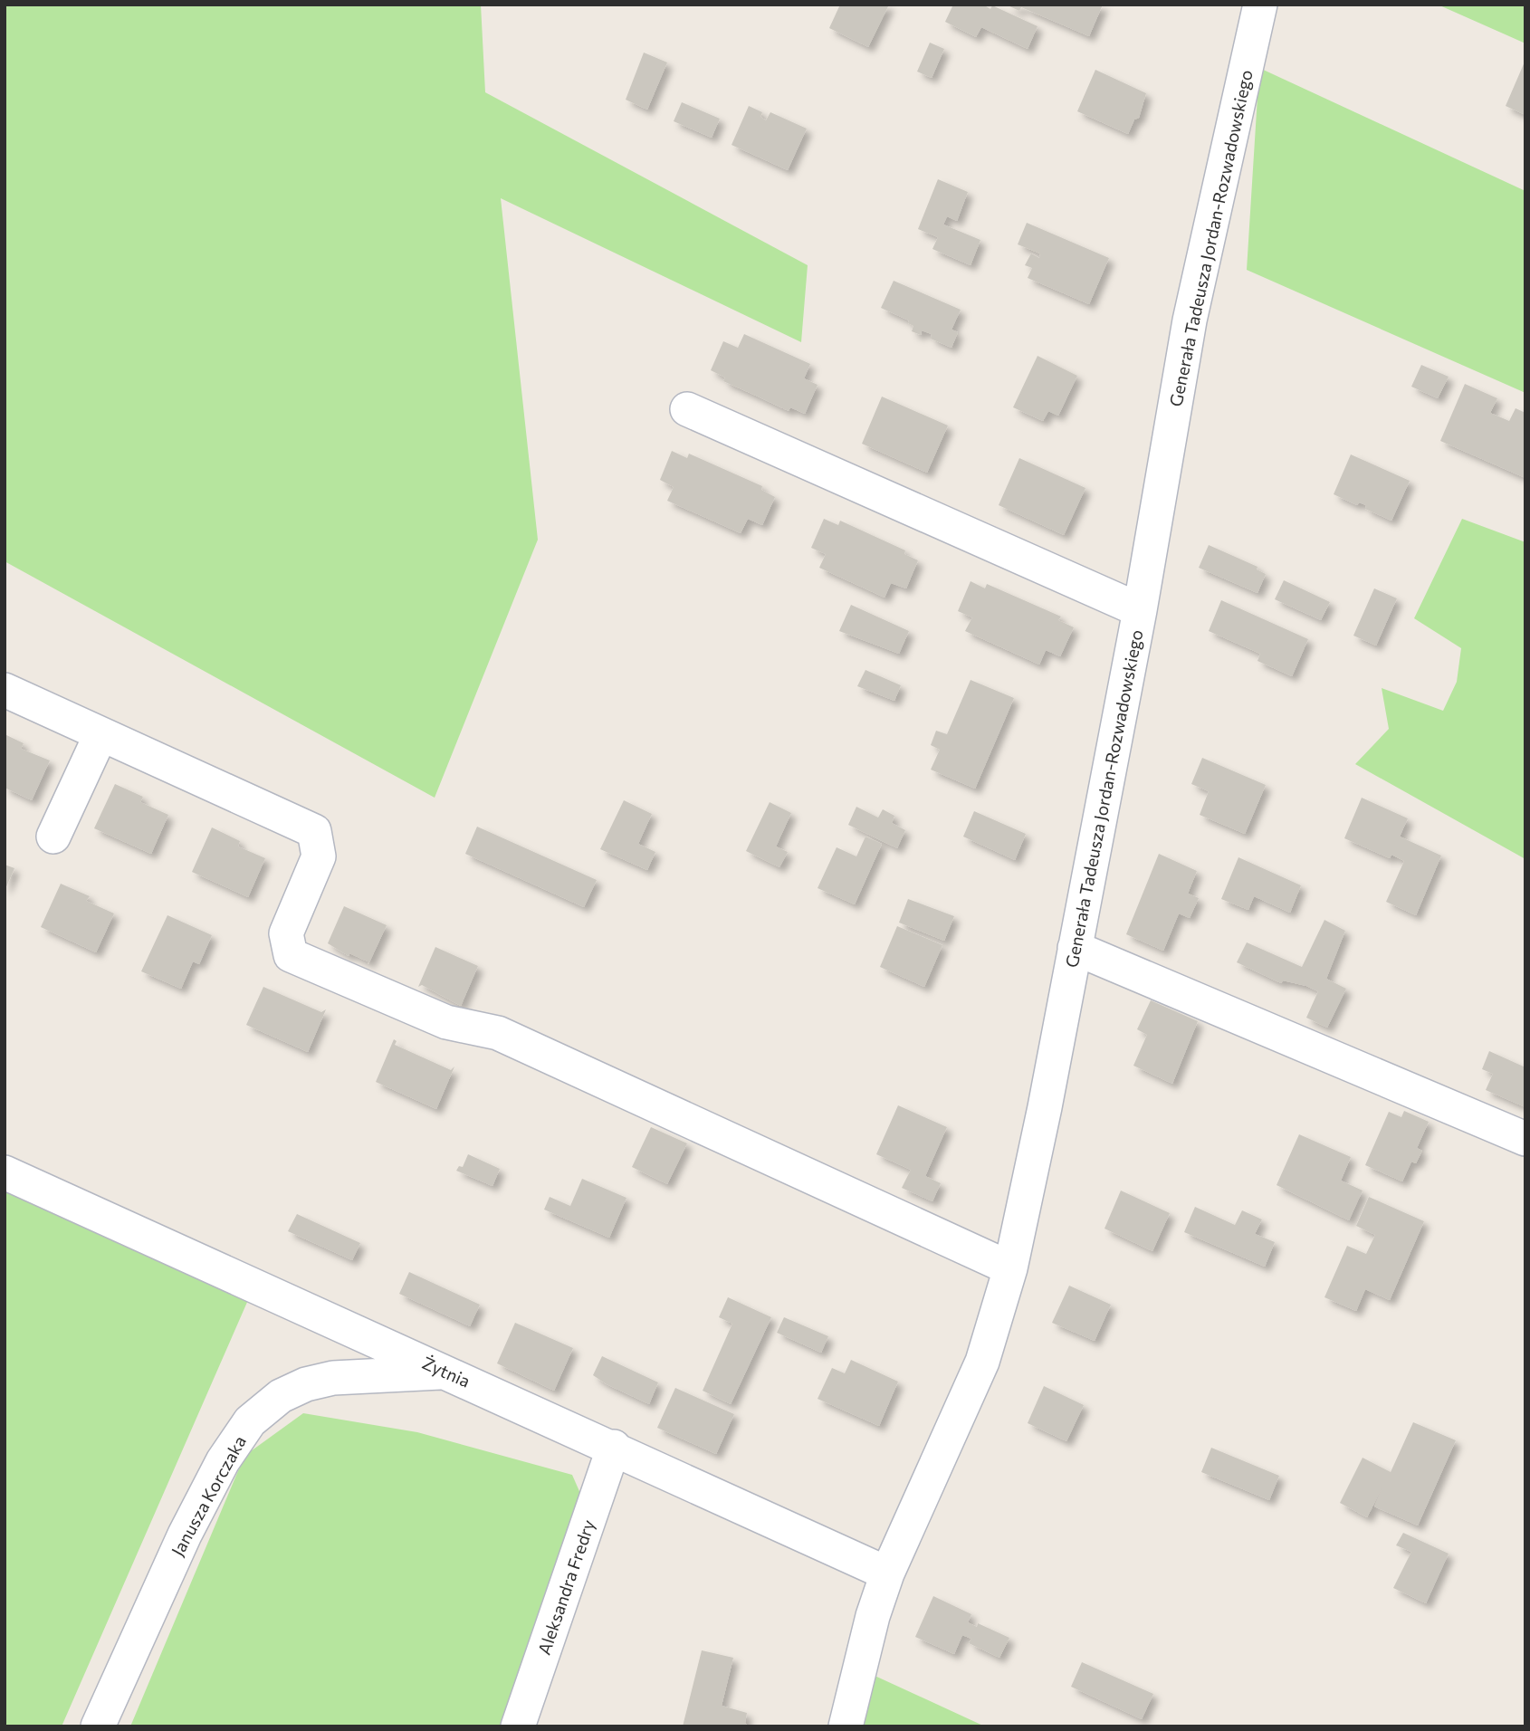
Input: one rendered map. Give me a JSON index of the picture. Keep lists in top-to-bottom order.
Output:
{
  "streets": {
    "street": [
      "Generała Tadeusza Jordan-Rozwadowskiego",
      "Żytnia",
      "Janusza Korczaka",
      "Aleksandra Fredry"
    ]
  },
  "crossings": [
    ["Generała Tadeusza Jordan-Rozwadowskiego", "Żytnia"],
    ["Żytnia", "Janusza Korczaka"],
    ["Żytnia", "Aleksandra Fredry"]
  ]
}
